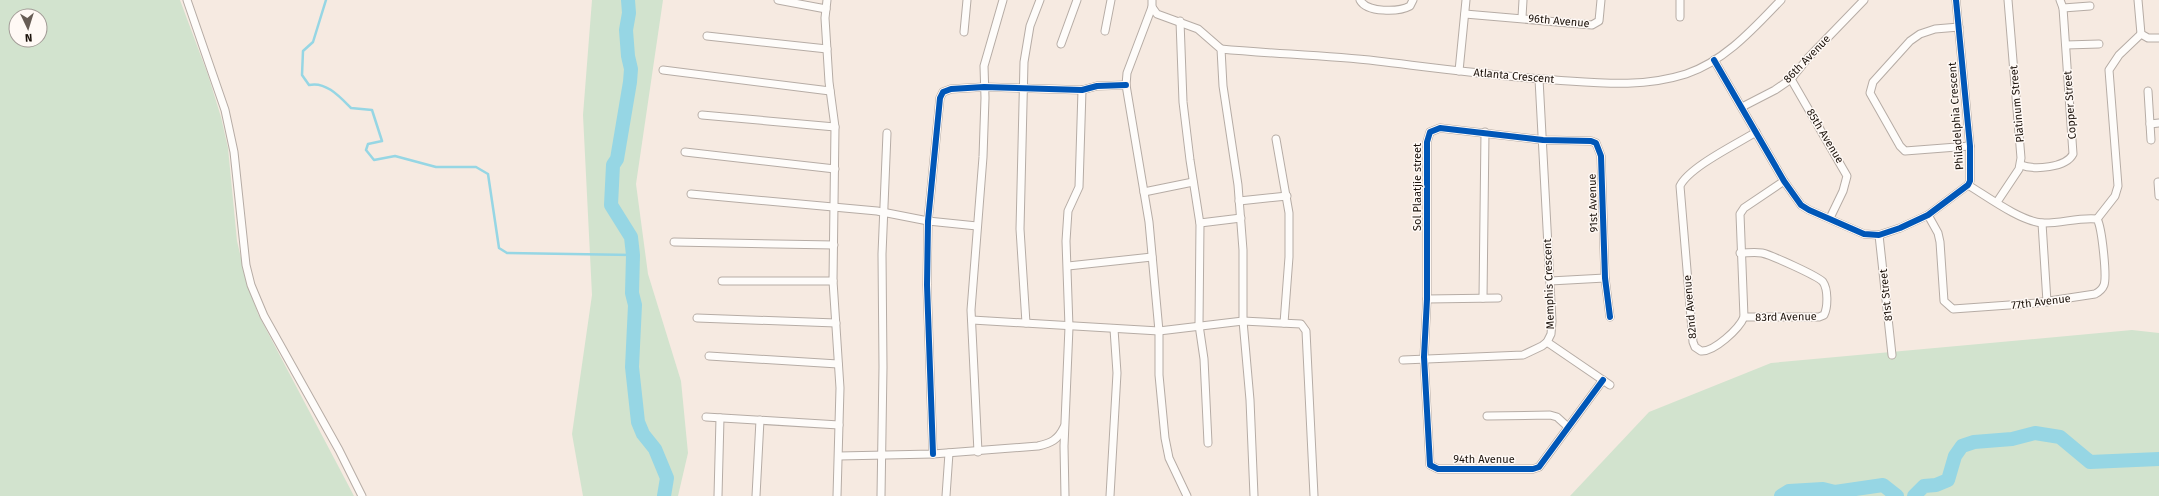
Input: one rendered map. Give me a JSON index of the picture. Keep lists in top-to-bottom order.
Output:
{
  "streets": {
    "street": [
      "96th Avenue",
      "86th Avenue",
      "Atlanta Crescent",
      "Platinum Street",
      "Copper Street",
      "Philadelphia Crescent",
      "85th Avenue",
      "Sol Plaatjie street",
      "91st Avenue",
      "Memphis Crescent",
      "81st Street",
      "77th Avenue",
      "82nd Avenue",
      "83rd Avenue",
      "94th Avenue"
    ]
  },
  "crossings": [
    ["86th Avenue", "Philadelphia Crescent"],
    ["86th Avenue", "85th Avenue"],
    ["Atlanta Crescent", "Philadelphia Crescent"],
    ["Atlanta Crescent", "Memphis Crescent"],
    ["Platinum Street", "Copper Street"],
    ["Philadelphia Crescent", "85th Avenue"],
    ["Philadelphia Crescent", "81st Street"],
    ["Philadelphia Crescent", "77th Avenue"],
    ["Philadelphia Crescent", "82nd Avenue"],
    ["Sol Plaatjie street", "91st Avenue"],
    ["Sol Plaatjie street", "Memphis Crescent"],
    ["Sol Plaatjie street", "94th Avenue"],
    ["91st Avenue", "Memphis Crescent"],
    ["Memphis Crescent", "94th Avenue"],
    ["82nd Avenue", "83rd Avenue"]
  ],
  "north": "bottom"
}
